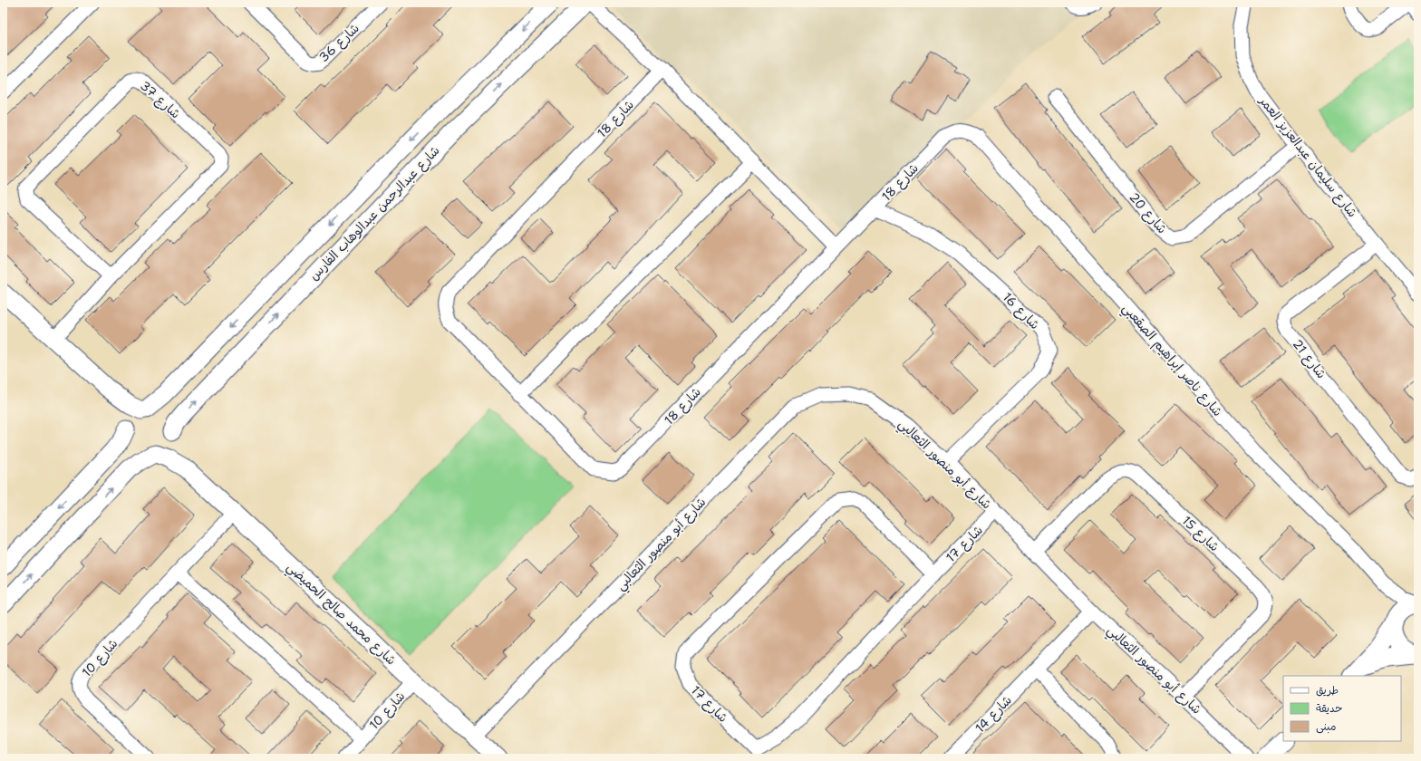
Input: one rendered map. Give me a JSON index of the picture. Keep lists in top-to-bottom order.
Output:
{
  "streets": {
    "street": [
      "شارع 36",
      "شارع 37",
      "شارع 18",
      "شارع سليمان عبدالعزيز العمر",
      "شارع عبدالرحمن عبدالوهاب الفارس",
      "شارع 20",
      "شارع 16",
      "شارع 21",
      "شارع ناصر إبراهيم الصقعبي",
      "شارع أبو منصور الثعالبي",
      "شارع 15",
      "شارع 17",
      "شارع محمد صالح الحميضي",
      "شارع 10",
      "شارع 14"
    ]
  },
  "crossings": [
    ["شارع 18", "شارع 16"],
    ["شارع 18", "شارع ناصر إبراهيم الصقعبي"],
    ["شارع سليمان عبدالعزيز العمر", "شارع 20"],
    ["شارع سليمان عبدالعزيز العمر", "شارع 21"],
    ["شارع عبدالرحمن عبدالوهاب الفارس", "شارع محمد صالح الحميضي"],
    ["شارع 16", "شارع أبو منصور الثعالبي"],
    ["شارع أبو منصور الثعالبي", "شارع 15"],
    ["شارع أبو منصور الثعالبي", "شارع 17"],
    ["شارع أبو منصور الثعالبي", "شارع محمد صالح الحميضي"],
    ["شارع أبو منصور الثعالبي", "شارع 14"],
    ["شارع محمد صالح الحميضي", "شارع 10"]
  ],
  "legend": ["طريق", "حديقة", "مبنى"]
}
